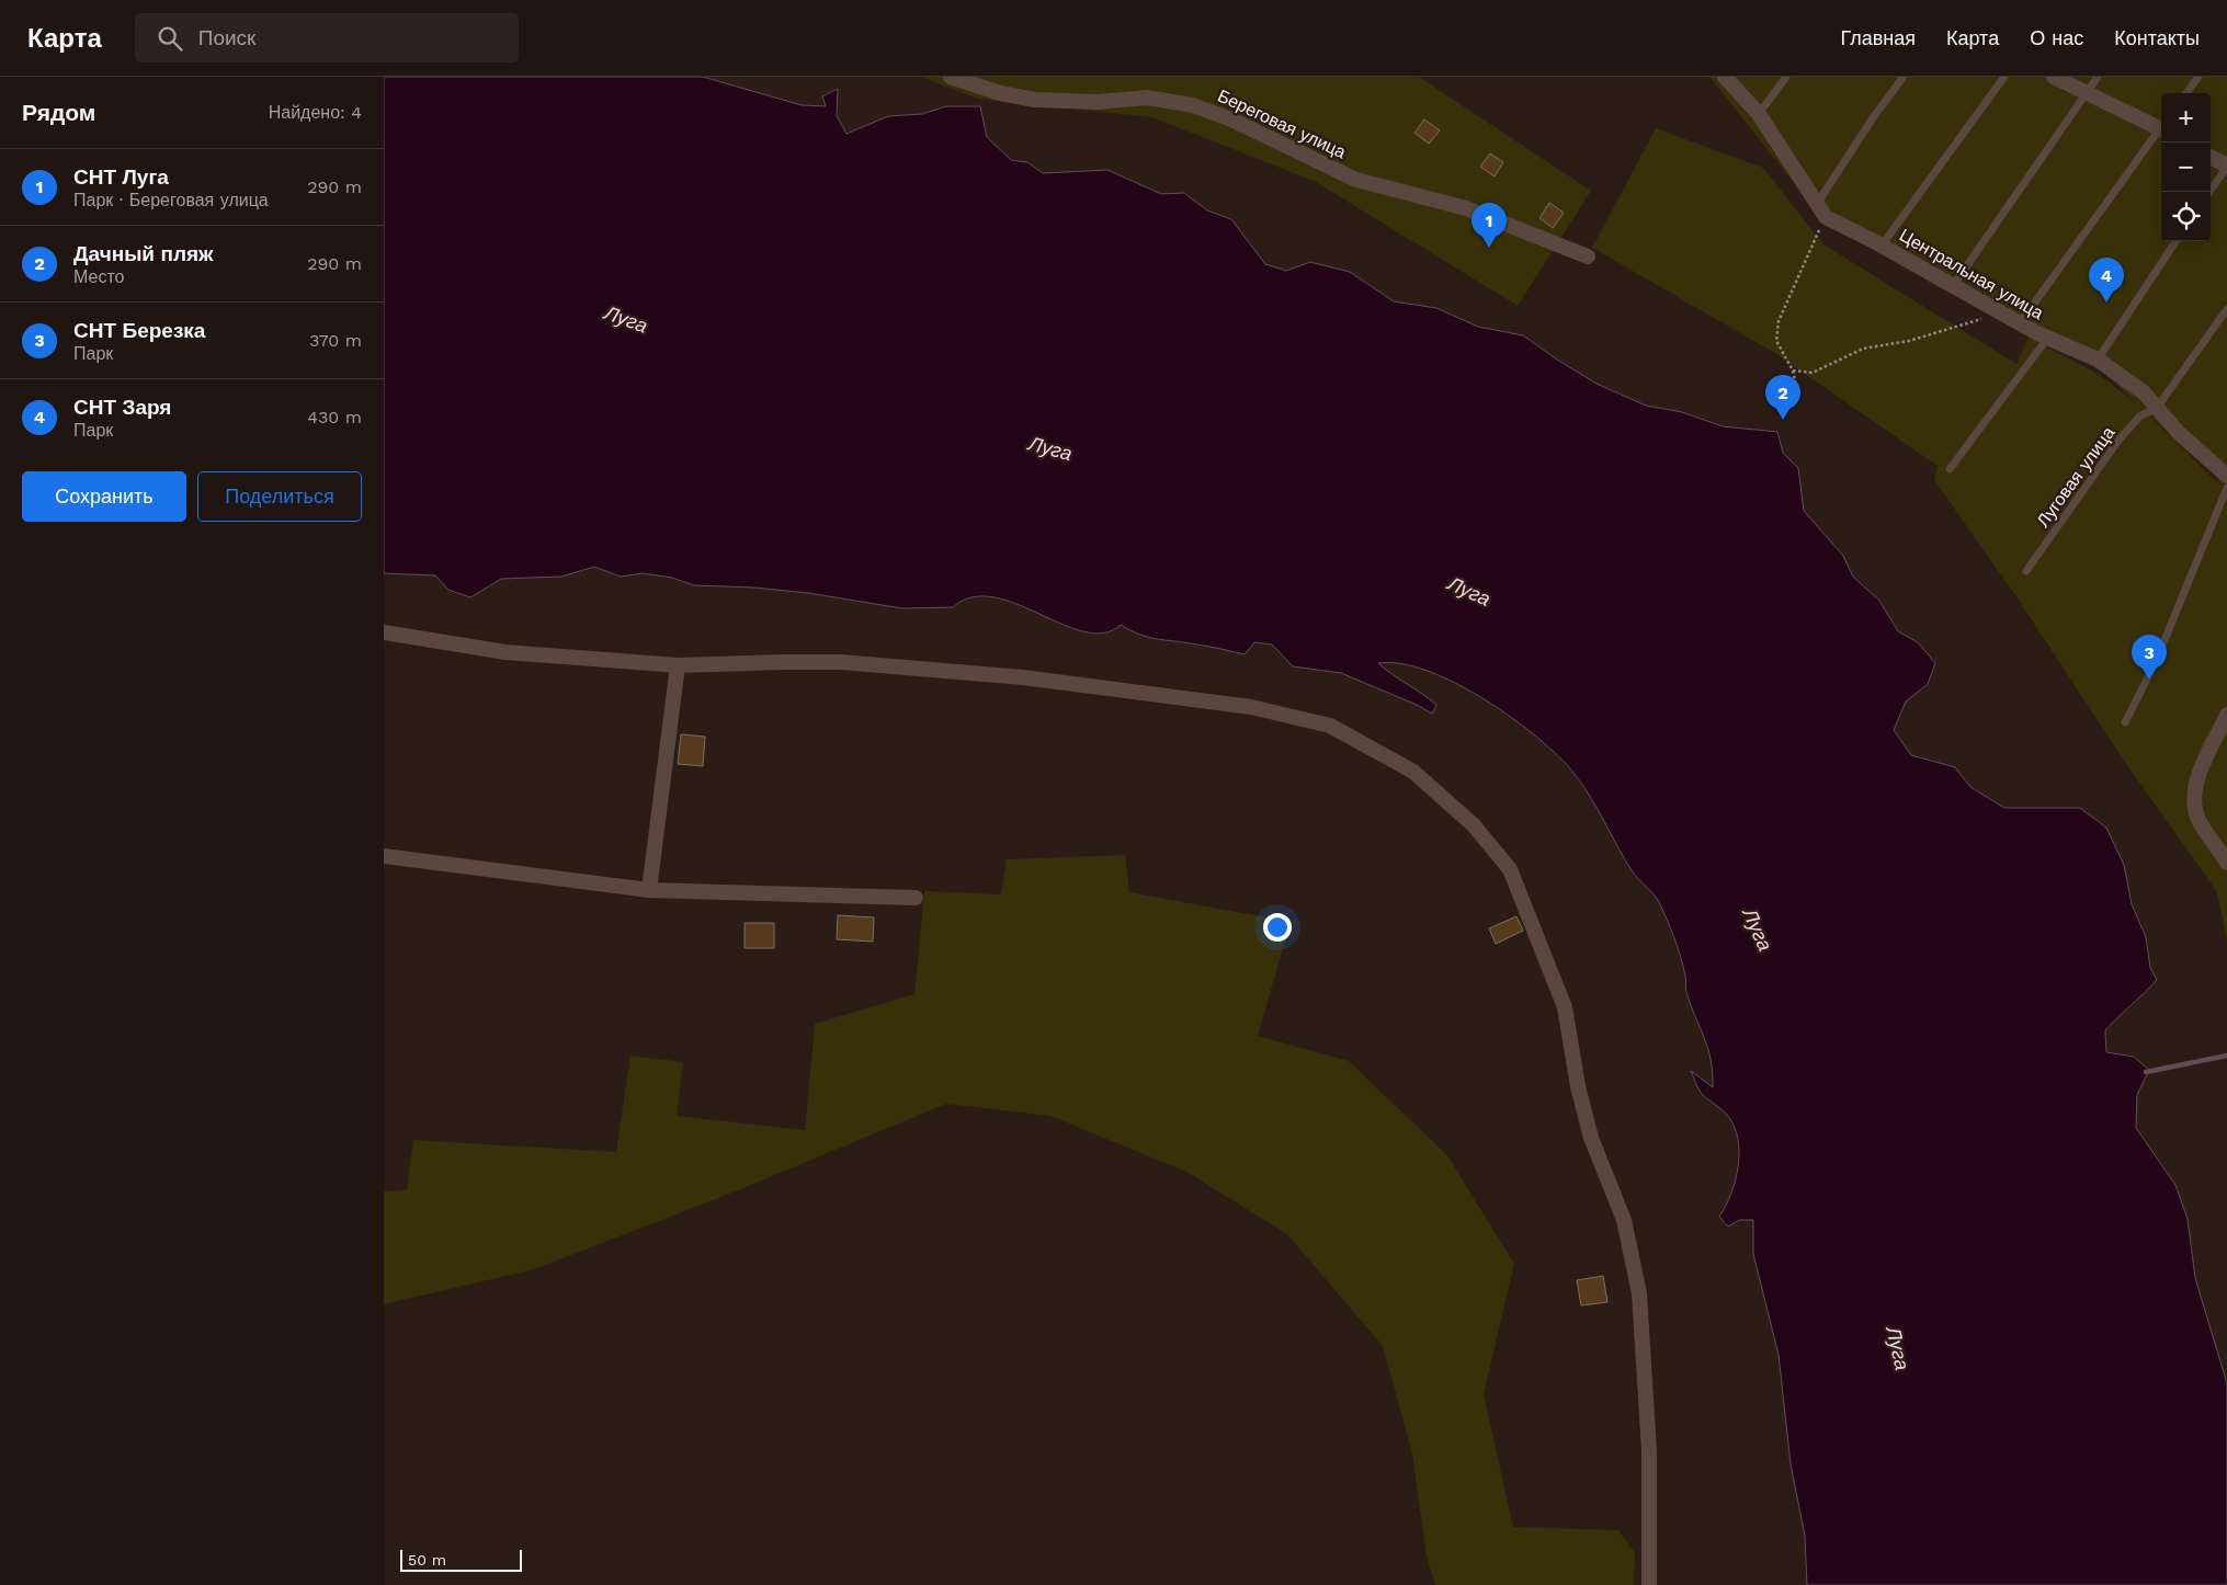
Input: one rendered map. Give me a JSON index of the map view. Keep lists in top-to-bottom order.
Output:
{
  "streets": {
    "street": ["Береговая улица", "Центральная улица"],
    "lane": ["Луговая улица"]
  },
  "crossings": [
    ["Центральная улица", "Луговая улица"]
  ],
  "water": ["Луга"],
  "scale_bar": "50 m",
  "page": {
    "header": "Карта",
    "search": "Поиск",
    "nav": [
      "Главная",
      "Карта",
      "О нас",
      "Контакты"
    ],
    "heading": ["Рядом", "Найдено: 4"],
    "map_buttons": ["+", "−"],
    "list": [
      {
        "mark": "1",
        "name": "СНТ Луга",
        "note": "Парк · Береговая улица",
        "value": "290 m"
      },
      {
        "mark": "2",
        "name": "Дачный пляж",
        "note": "Место",
        "value": "290 m"
      },
      {
        "mark": "3",
        "name": "СНТ Березка",
        "note": "Парк",
        "value": "370 m"
      },
      {
        "mark": "4",
        "name": "СНТ Заря",
        "note": "Парк",
        "value": "430 m"
      }
    ],
    "pins": [
      "1",
      "4",
      "2",
      "3"
    ],
    "buttons": ["Сохранить", "Поделиться"],
    "scale": "50 m"
  }
}
